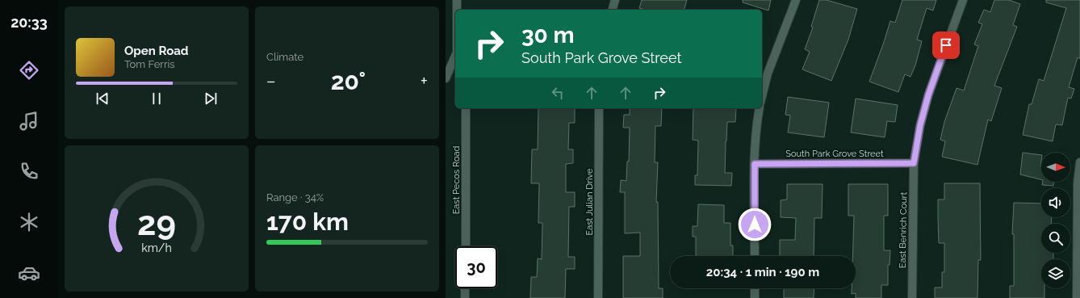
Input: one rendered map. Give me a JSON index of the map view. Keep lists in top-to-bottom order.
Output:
{
  "streets": {
    "street": [
      "South Park Grove Street",
      "East Pecos Road",
      "East Julian Drive",
      "East Benrich Court"
    ]
  },
  "crossings": [
    ["South Park Grove Street", "East Benrich Court"]
  ],
  "north": "right",
  "page": {
    "tabs": "20:33",
    "tile": [
      "Climate",
      ["Range · 34%", "170 km"]
    ],
    "turn": ["30 m", "South Park Grove Street"],
    "song": ["Open Road", "Tom Ferris"],
    "heat": ["−", "20°", "+"],
    "limit": "30",
    "trip": "20:34 · 1 min · 190 m",
    "gauge": ["29", "km/h"]
  }
}
